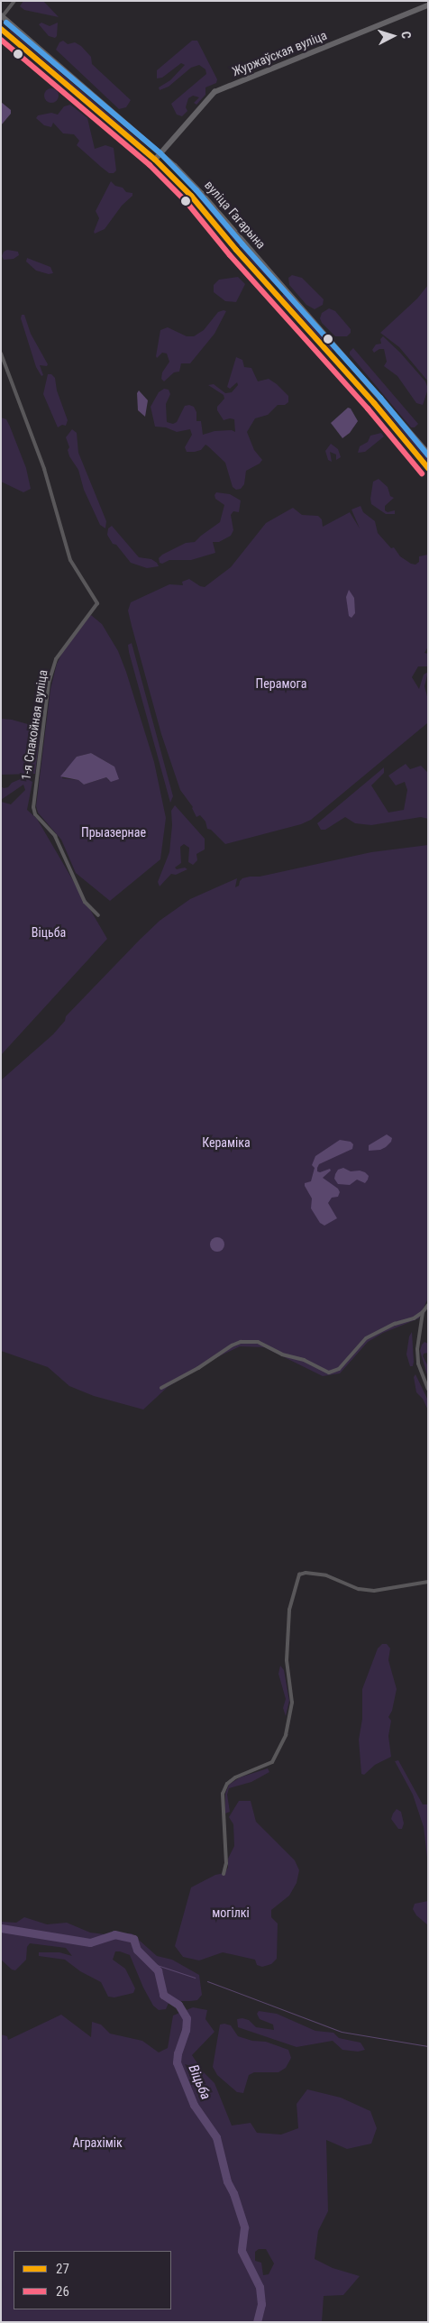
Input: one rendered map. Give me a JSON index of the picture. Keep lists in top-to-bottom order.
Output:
{
  "streets": {
    "main road": ["вуліца Гагарына"],
    "street": ["Журжаўская вуліца", "1-я Спакойная вуліца"]
  },
  "crossings": [
    ["Журжаўская вуліца", "вуліца Гагарына"]
  ],
  "water": ["Віцьба"],
  "parks": [
    "Перамога",
    "Прыазернае",
    "Віцьба",
    "Кераміка",
    "могілкі",
    "Аграхімік"
  ],
  "lines": ["transit line 27", "transit line 26"],
  "legend": ["27", "26"],
  "north": "right"
}
